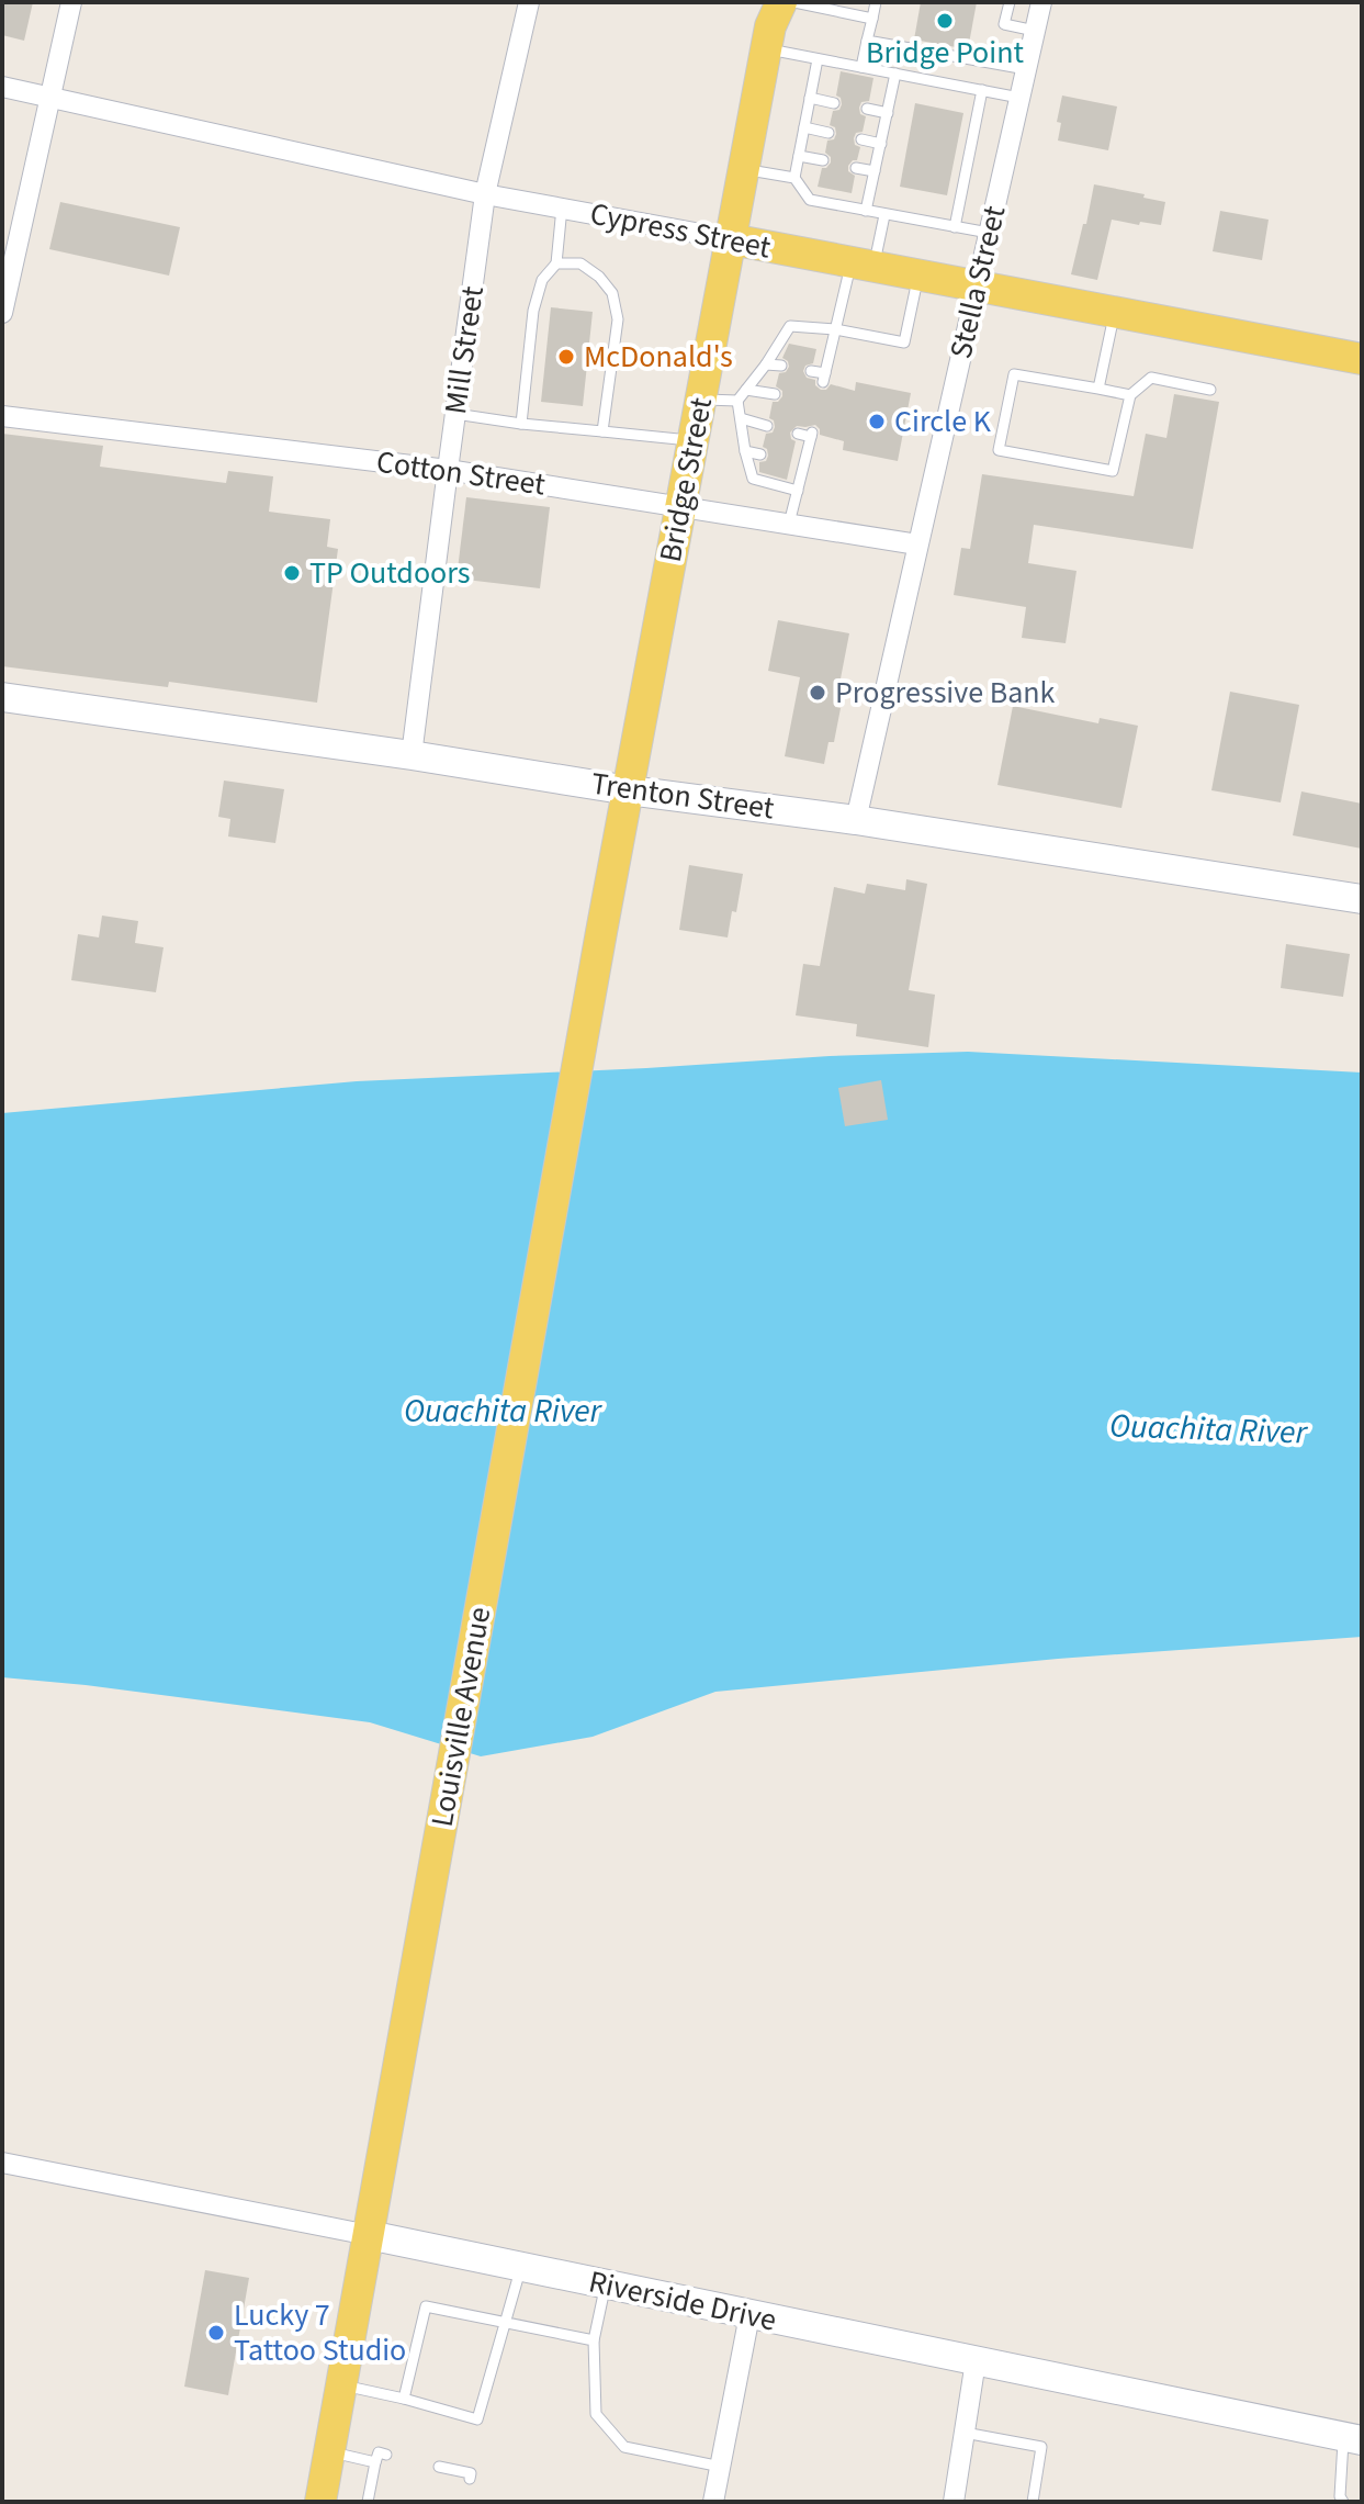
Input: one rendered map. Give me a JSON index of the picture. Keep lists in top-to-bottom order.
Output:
{
  "streets": {
    "main road": ["Cypress Street", "Bridge Street", "Louisville Avenue"],
    "street": [
      "Stella Street",
      "Mill Street",
      "Cotton Street",
      "Trenton Street",
      "Riverside Drive"
    ]
  },
  "crossings": [
    ["Cypress Street", "Stella Street"],
    ["Cypress Street", "Mill Street"],
    ["Cypress Street", "Bridge Street"],
    ["Stella Street", "Cotton Street"],
    ["Stella Street", "Trenton Street"],
    ["Mill Street", "Cotton Street"],
    ["Mill Street", "Trenton Street"],
    ["Cotton Street", "Bridge Street"],
    ["Bridge Street", "Trenton Street"],
    ["Bridge Street", "Louisville Avenue"],
    ["Louisville Avenue", "Riverside Drive"]
  ],
  "water": ["Ouachita River"],
  "places": [
    "Bridge Point",
    "McDonald's",
    "Circle K",
    "TP Outdoors",
    "Progressive Bank",
    "Lucky 7 Tattoo Studio"
  ]
}
